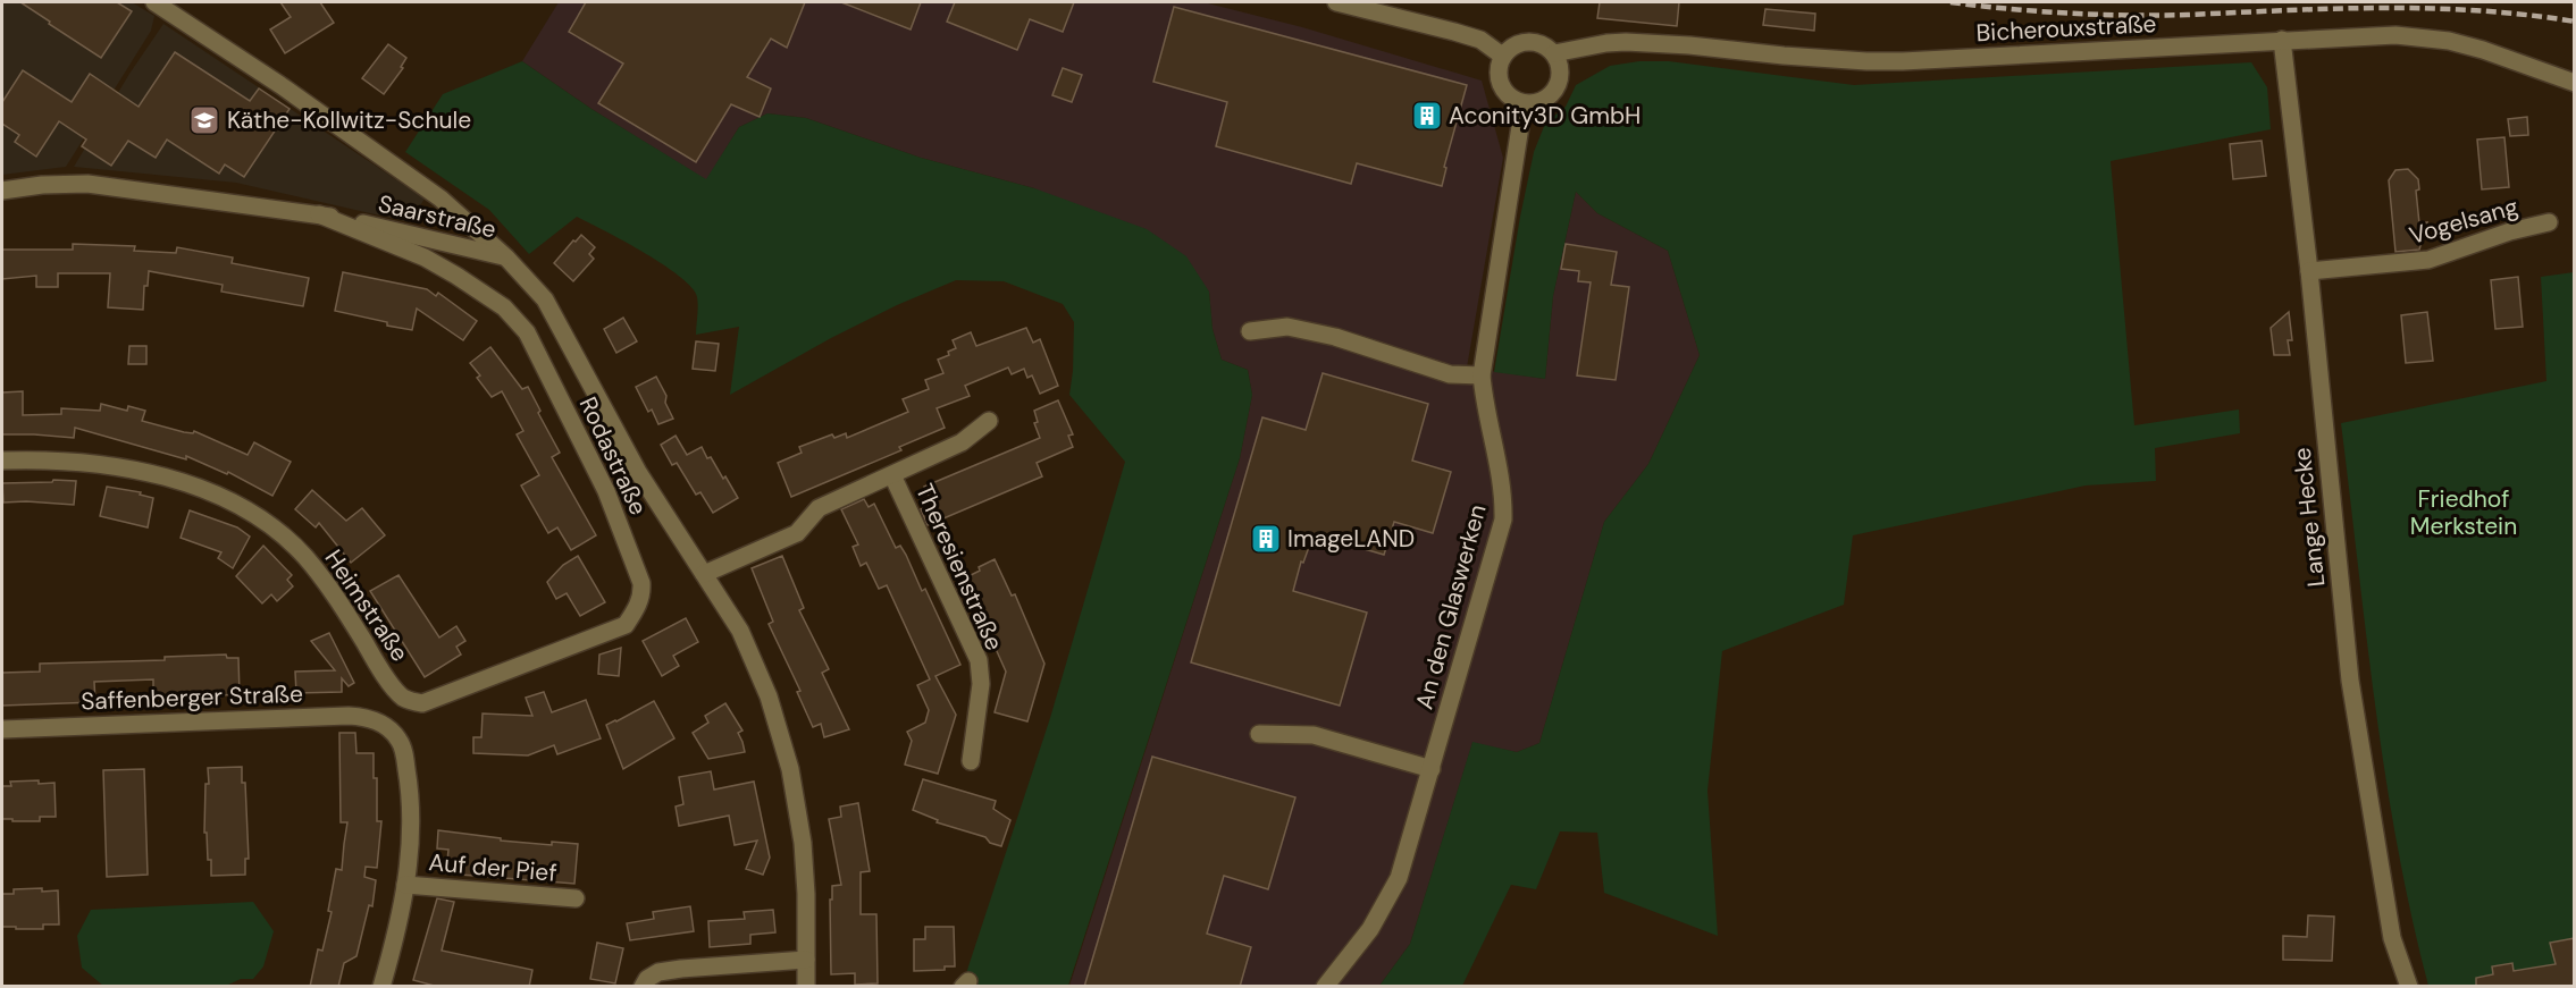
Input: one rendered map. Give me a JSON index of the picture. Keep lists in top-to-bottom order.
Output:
{
  "streets": {
    "street": [
      "Bicherouxstraße",
      "Saarstraße",
      "Vogelsang",
      "Rodastraße",
      "Lange Hecke",
      "Theresienstraße",
      "Heimstraße",
      "An den Glaswerken",
      "Saffenberger Straße",
      "Auf der Pief"
    ]
  },
  "crossings": [
    ["Bicherouxstraße", "Lange Hecke"],
    ["Bicherouxstraße", "An den Glaswerken"],
    ["Saarstraße", "Rodastraße"],
    ["Saarstraße", "Theresienstraße"],
    ["Vogelsang", "Lange Hecke"],
    ["Rodastraße", "Heimstraße"],
    ["Saffenberger Straße", "Auf der Pief"]
  ],
  "parks": ["Friedhof Merkstein"],
  "places": {
    "building": ["Aconity3D GmbH", "ImageLAND"],
    "school or university": ["Käthe-Kollwitz-Schule"]
  }
}
